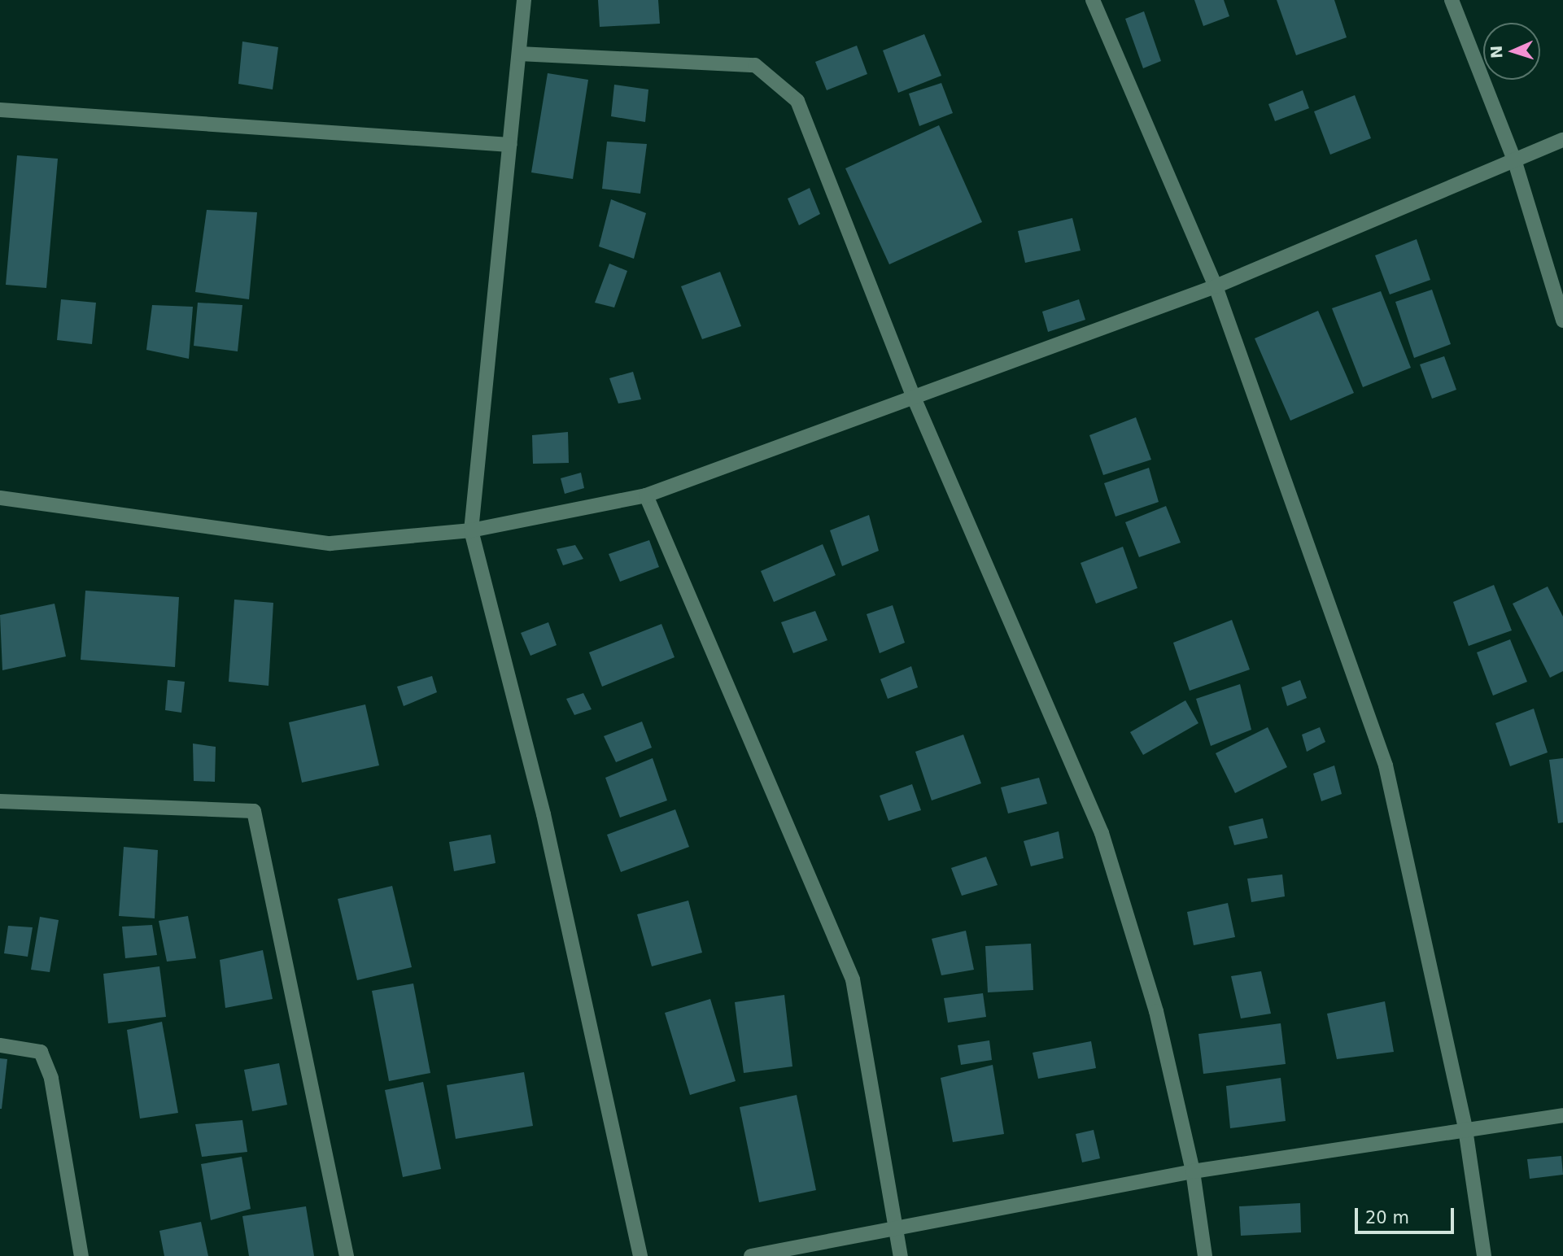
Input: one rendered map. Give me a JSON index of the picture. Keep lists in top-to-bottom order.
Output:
{
  "scale_bar": "20 m",
  "north": "left"
}
